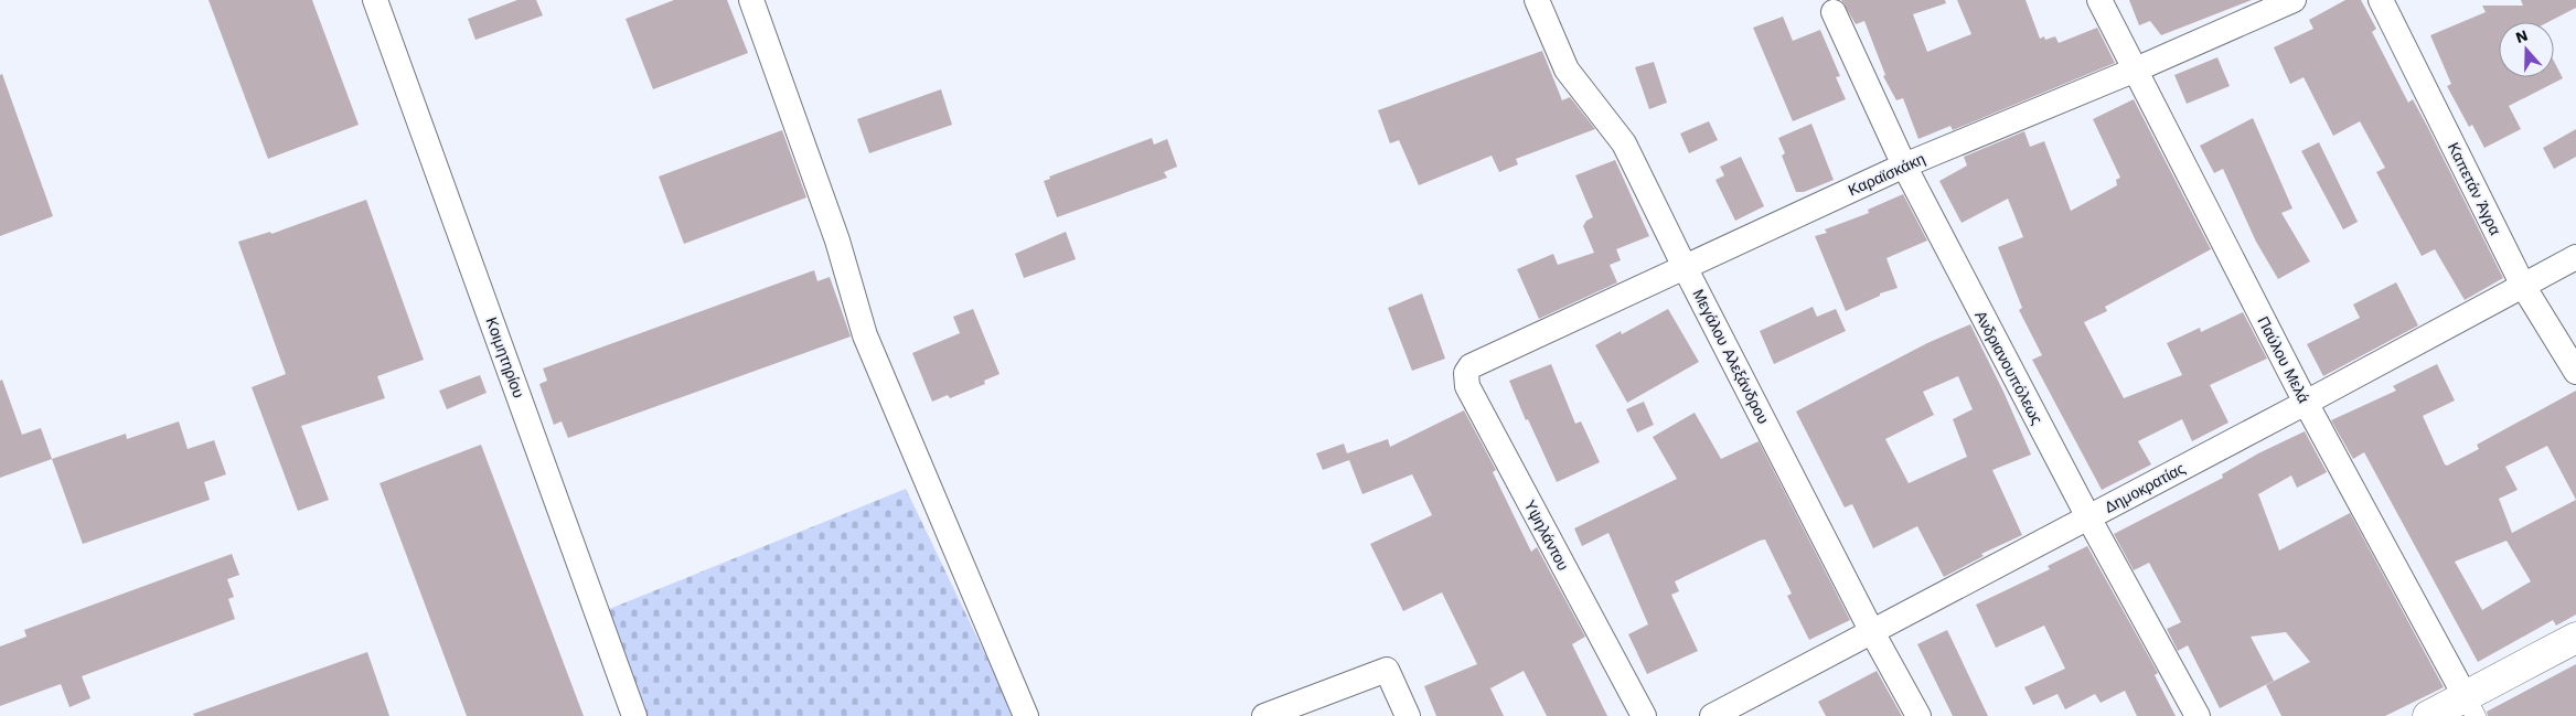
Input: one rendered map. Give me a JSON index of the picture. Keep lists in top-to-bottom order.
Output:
{
  "streets": {
    "street": [
      "Καραϊσκάκη",
      "Καπετάν Άγρα",
      "Μεγάλου Αλεξάνδρου",
      "Κοιμητηρίου",
      "Παύλου Μελά",
      "Ανδριανουπόλεως",
      "Δημοκρατίας",
      "Υψηλάντου"
    ]
  },
  "crossings": [
    ["Καραϊσκάκη", "Μεγάλου Αλεξάνδρου"],
    ["Καραϊσκάκη", "Παύλου Μελά"],
    ["Καραϊσκάκη", "Ανδριανουπόλεως"],
    ["Καραϊσκάκη", "Υψηλάντου"],
    ["Καπετάν Άγρα", "Δημοκρατίας"],
    ["Μεγάλου Αλεξάνδρου", "Δημοκρατίας"],
    ["Παύλου Μελά", "Δημοκρατίας"],
    ["Ανδριανουπόλεως", "Δημοκρατίας"]
  ],
  "north": "top"
}
